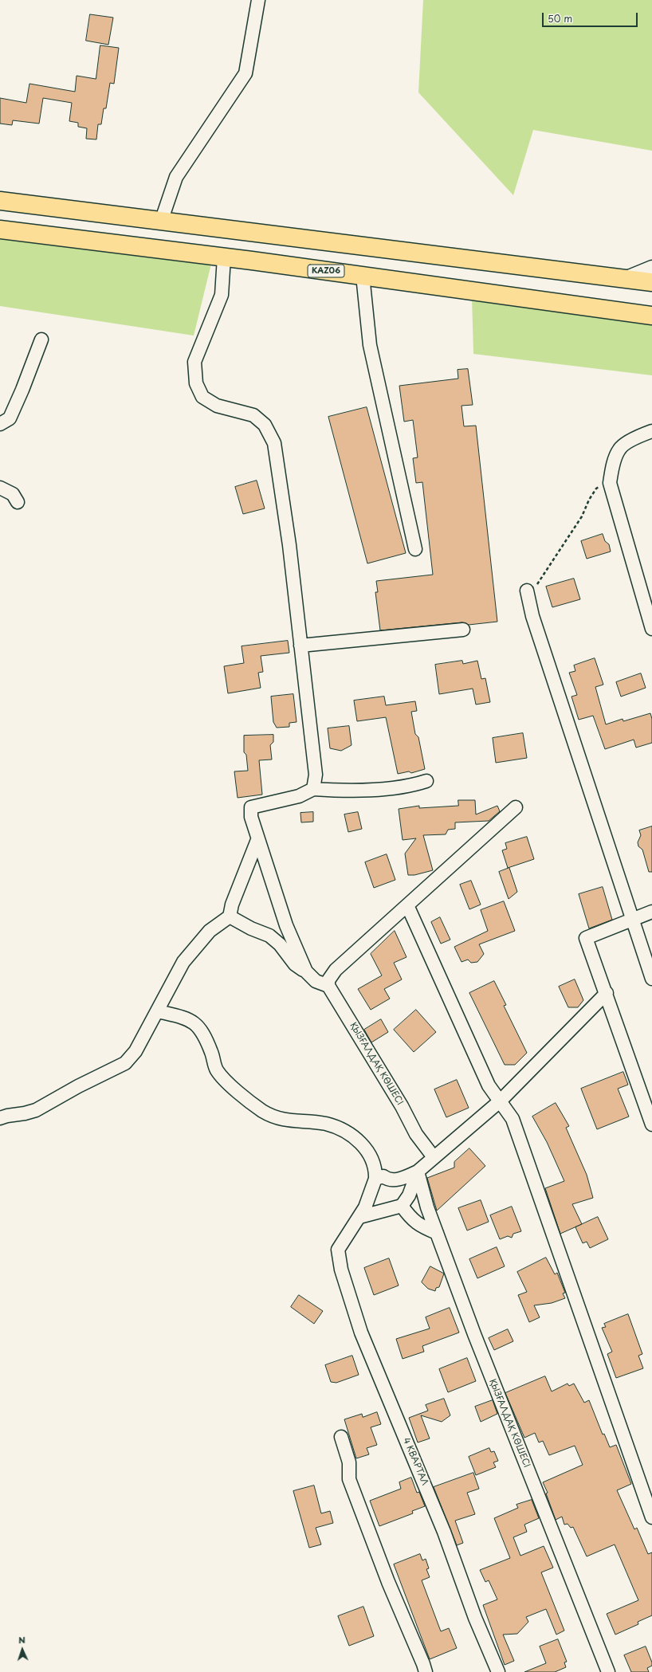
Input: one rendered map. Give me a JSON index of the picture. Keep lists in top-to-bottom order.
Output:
{
  "streets": {
    "highway": ["KАZ06"],
    "street": ["ҚЫЗҒАЛДАҚ КӨШЕСІ", "4 КВАРТАЛ"]
  },
  "scale_bar": "50 m",
  "north": "top"
}
